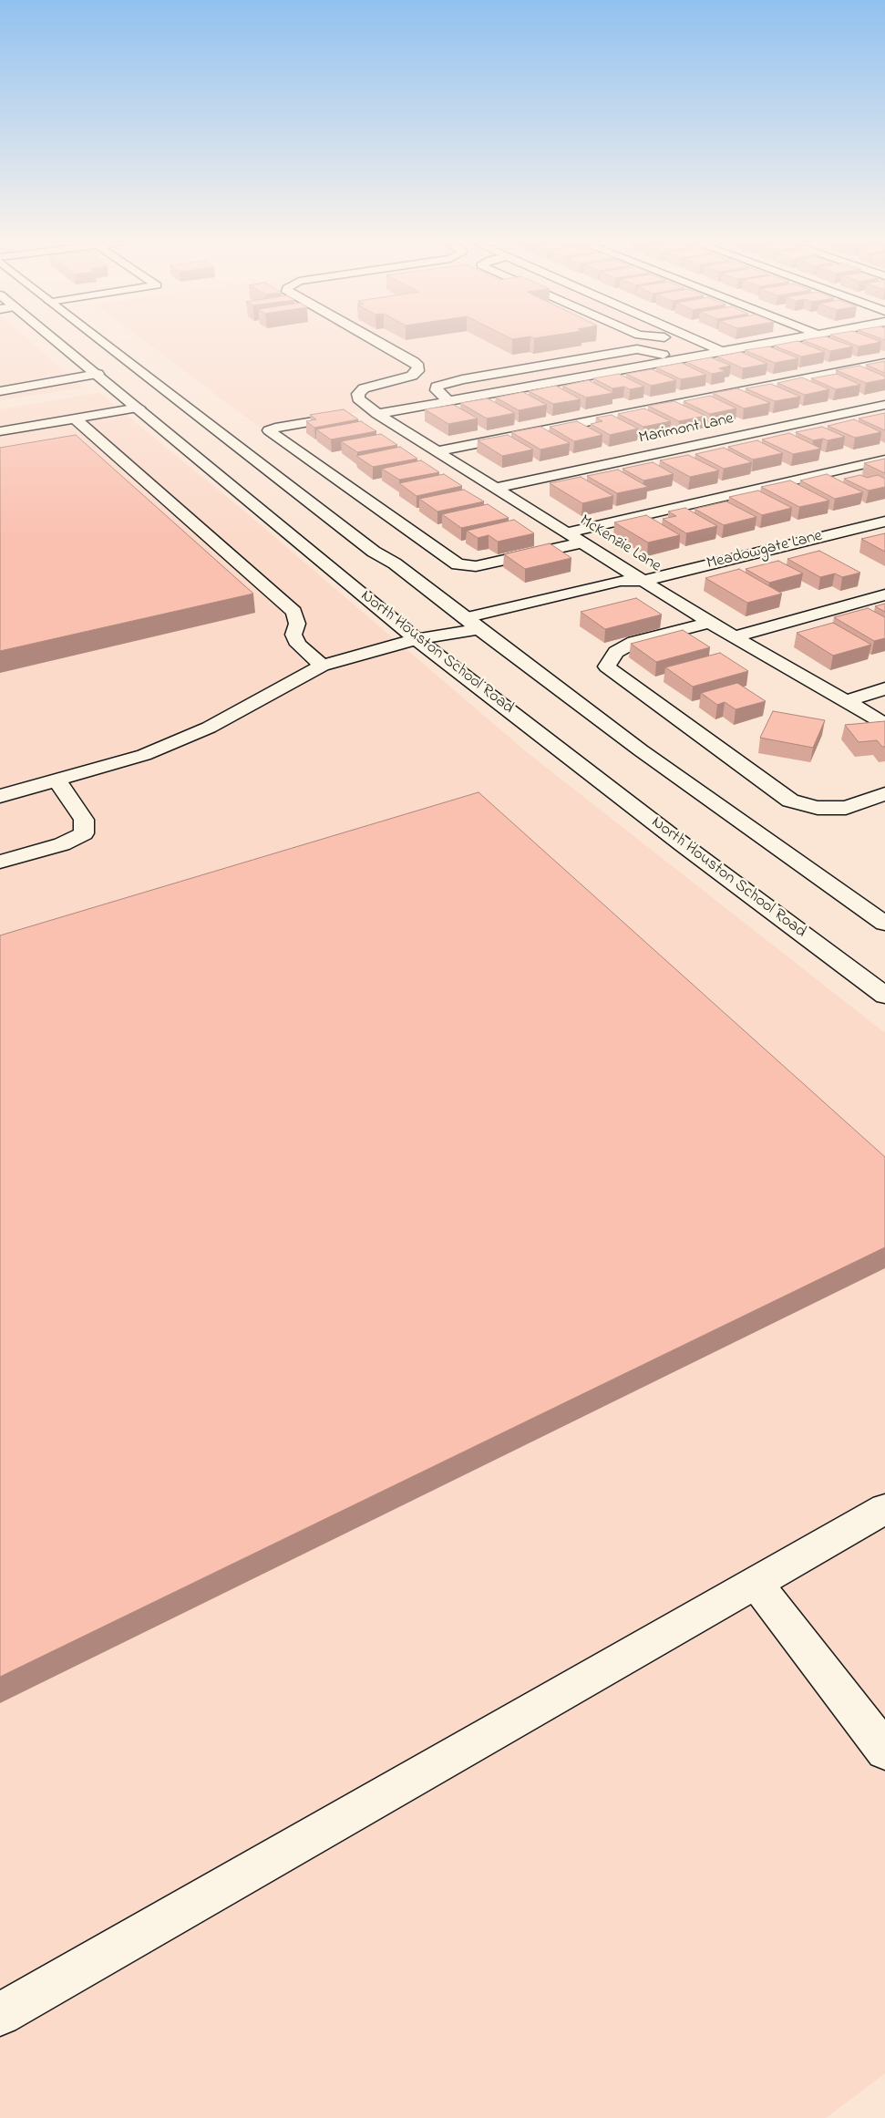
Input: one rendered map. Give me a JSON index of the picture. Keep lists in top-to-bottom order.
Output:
{
  "streets": {
    "street": [
      "Marimont Lane",
      "McKenzie Lane",
      "Meadowgate Lane",
      "North Houston School Road"
    ]
  },
  "crossings": [
    ["Marimont Lane", "McKenzie Lane"],
    ["McKenzie Lane", "Meadowgate Lane"],
    ["Meadowgate Lane", "North Houston School Road"]
  ]
}
